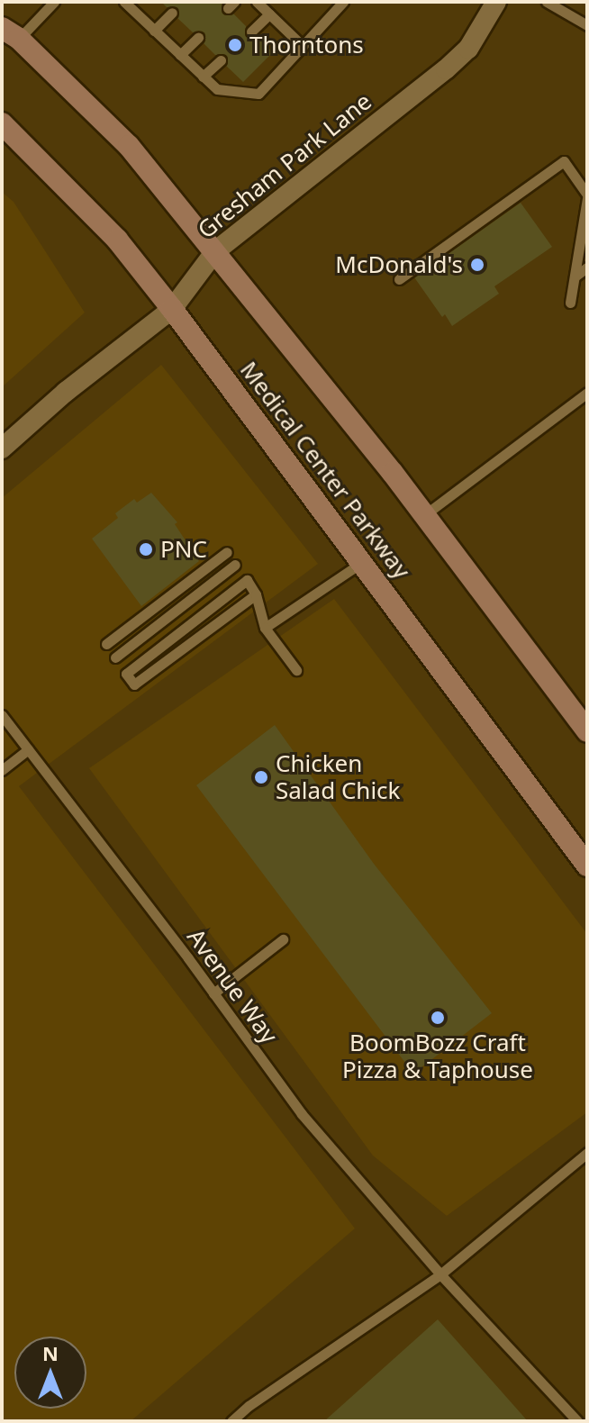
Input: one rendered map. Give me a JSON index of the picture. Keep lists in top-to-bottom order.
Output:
{
  "streets": {
    "main road": ["Medical Center Parkway"],
    "street": ["Gresham Park Lane"],
    "lane": ["Avenue Way"]
  },
  "crossings": [
    ["Gresham Park Lane", "Medical Center Parkway"]
  ],
  "places": [
    "Thorntons",
    "McDonald's",
    "PNC",
    "Chicken Salad Chick",
    "BoomBozz Craft Pizza & Taphouse"
  ],
  "north": "top"
}
